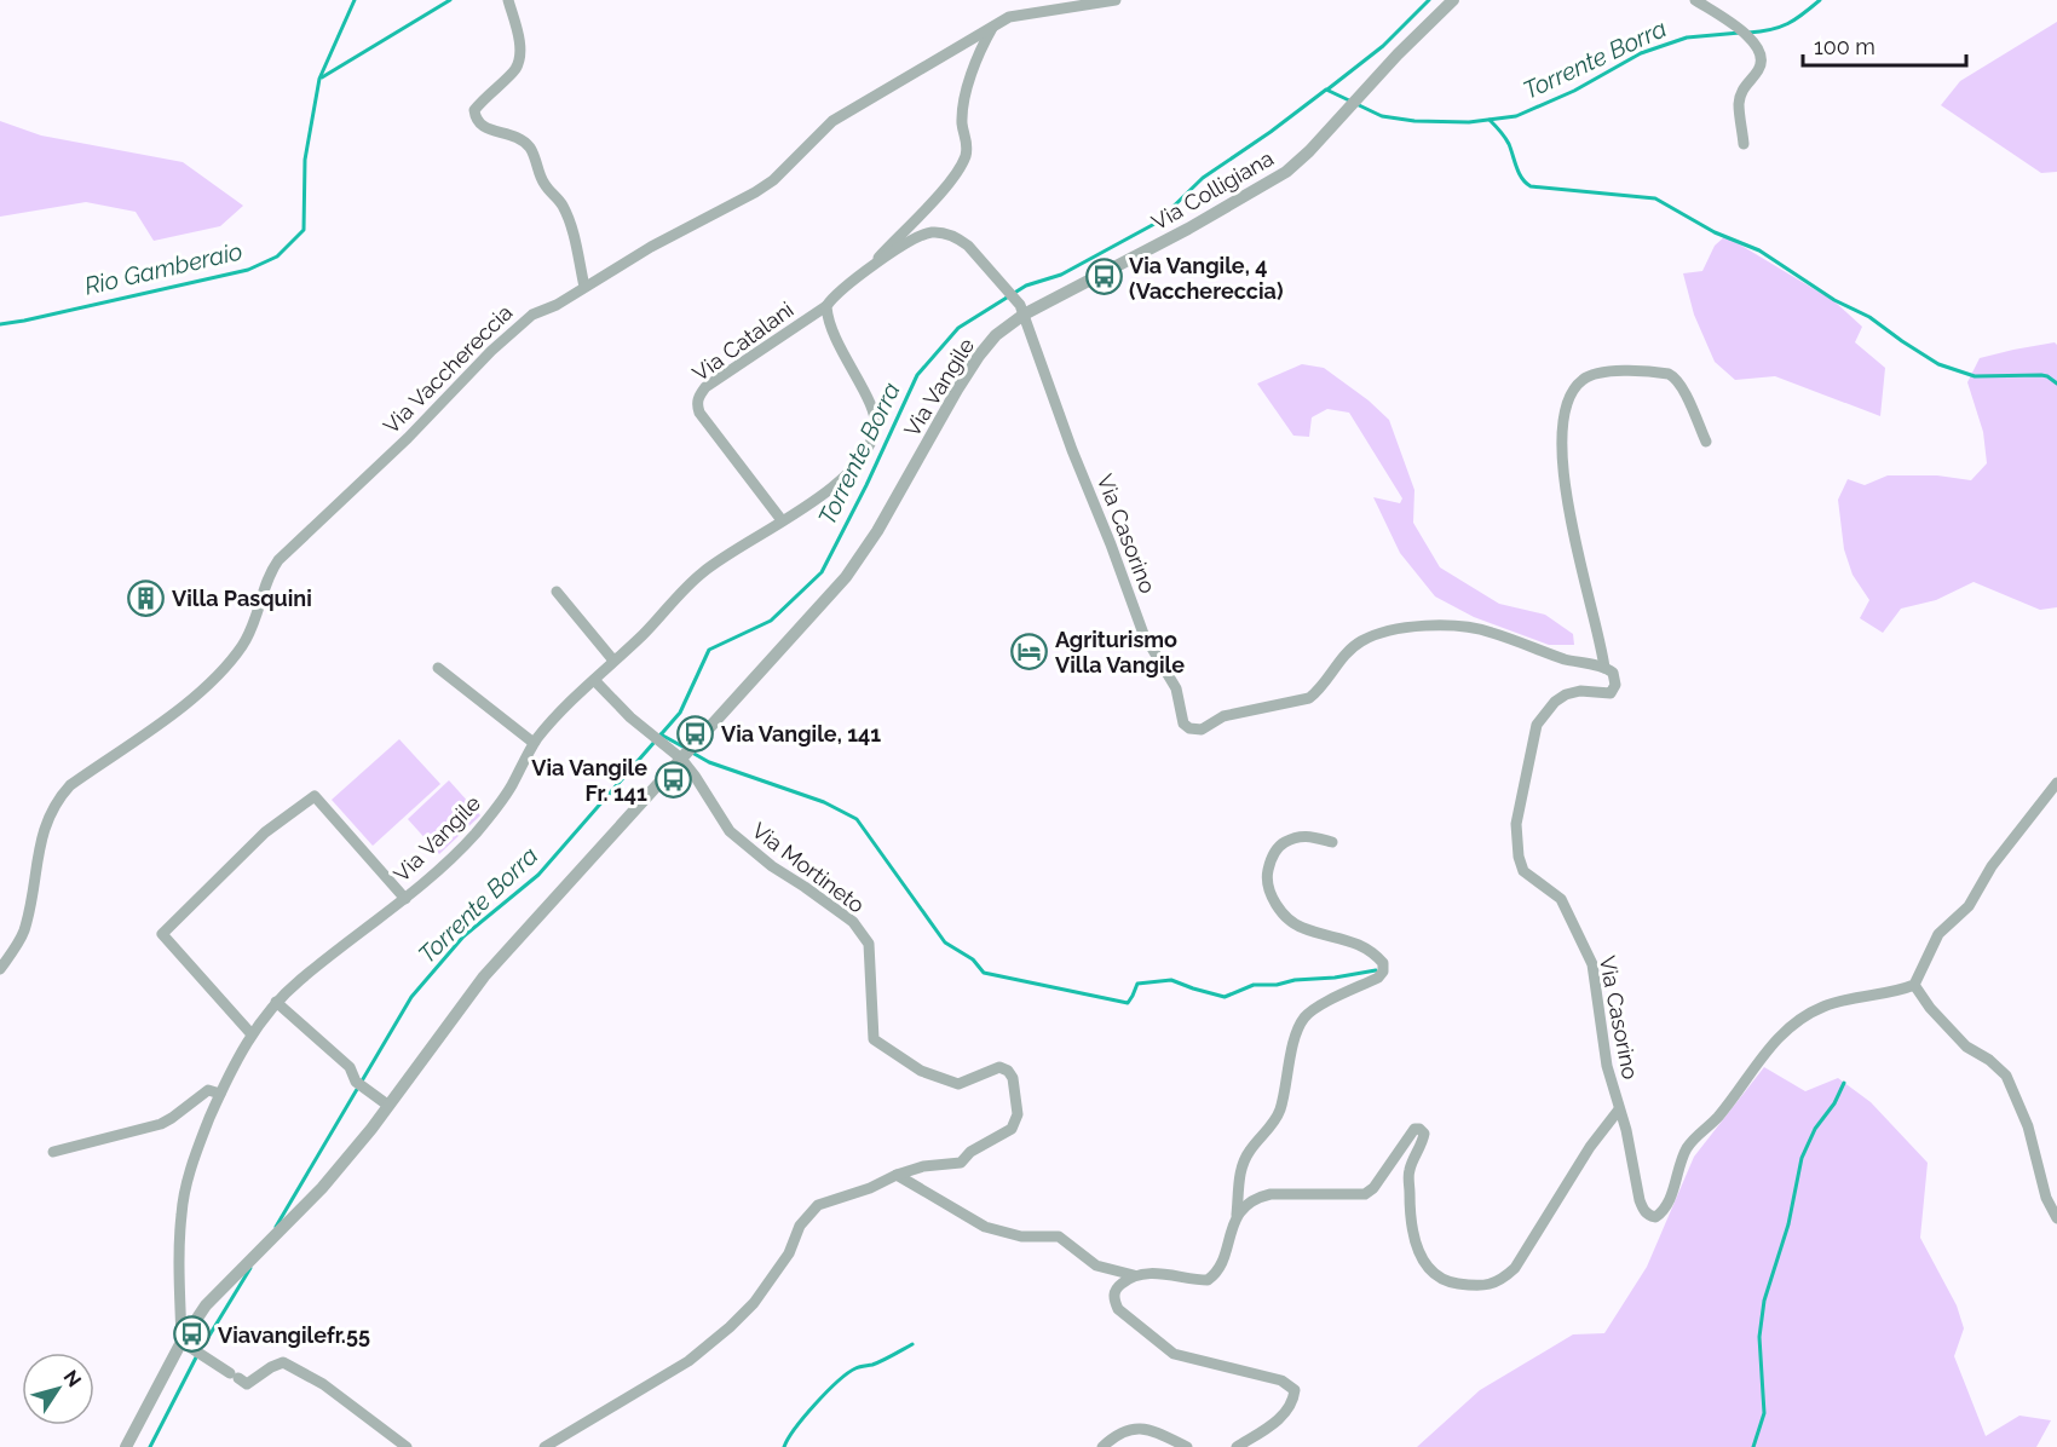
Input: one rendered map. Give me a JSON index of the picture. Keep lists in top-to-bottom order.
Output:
{
  "streets": {
    "street": [
      "Via Colligiana",
      "Via Catalani",
      "Via Vacchereccia",
      "Via Vangile",
      "Via Casorino",
      "Via Mortineto"
    ]
  },
  "crossings": [
    ["Via Colligiana", "Via Vangile"],
    ["Via Colligiana", "Via Casorino"],
    ["Via Catalani", "Via Vangile"],
    ["Via Vangile", "Via Casorino"],
    ["Via Vangile", "Via Mortineto"]
  ],
  "water": ["Torrente Borra", "Rio Gamberaio"],
  "places": {
    "bus stop": [
      "Via Vangile, 4 (Vacchereccia)",
      "Via Vangile, 141",
      "Via Vangile Fr. 141",
      "Viavangilefr.55"
    ],
    "building": ["Villa Pasquini"],
    "hotel": ["Agriturismo Villa Vangile"]
  },
  "scale_bar": "100 m",
  "north": "top right"
}
